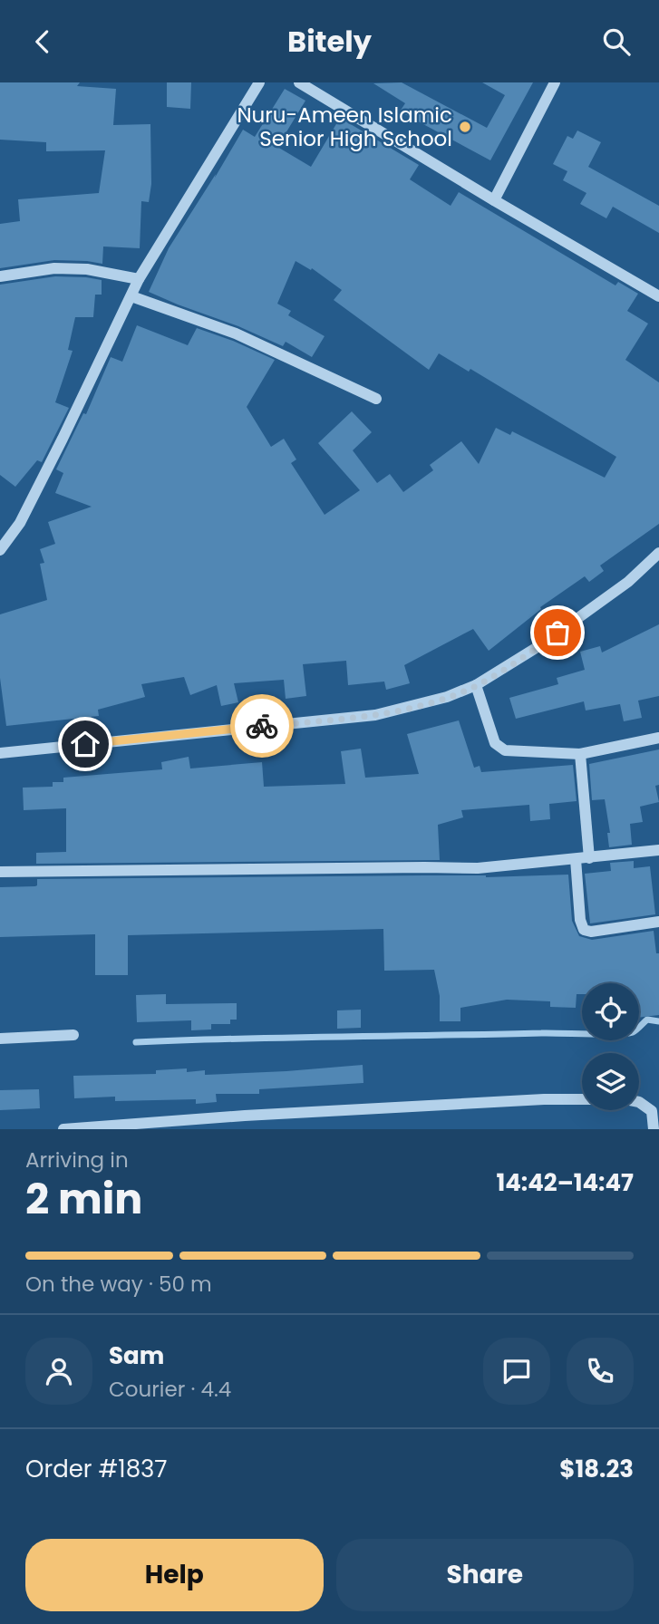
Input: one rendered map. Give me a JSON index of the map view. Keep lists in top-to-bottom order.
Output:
{
  "places": ["Nuru-Ameen Islamic Senior High School"],
  "page": {
    "header": "Bitely",
    "heading": ["2 min", "Arriving in", "14:42–14:47"],
    "panel": [
      "Sam",
      "Courier · 4.4",
      "Order #1837",
      "$18.23"
    ],
    "bar": "On the way · 50 m",
    "buttons": ["Help", "Share"]
  }
}
